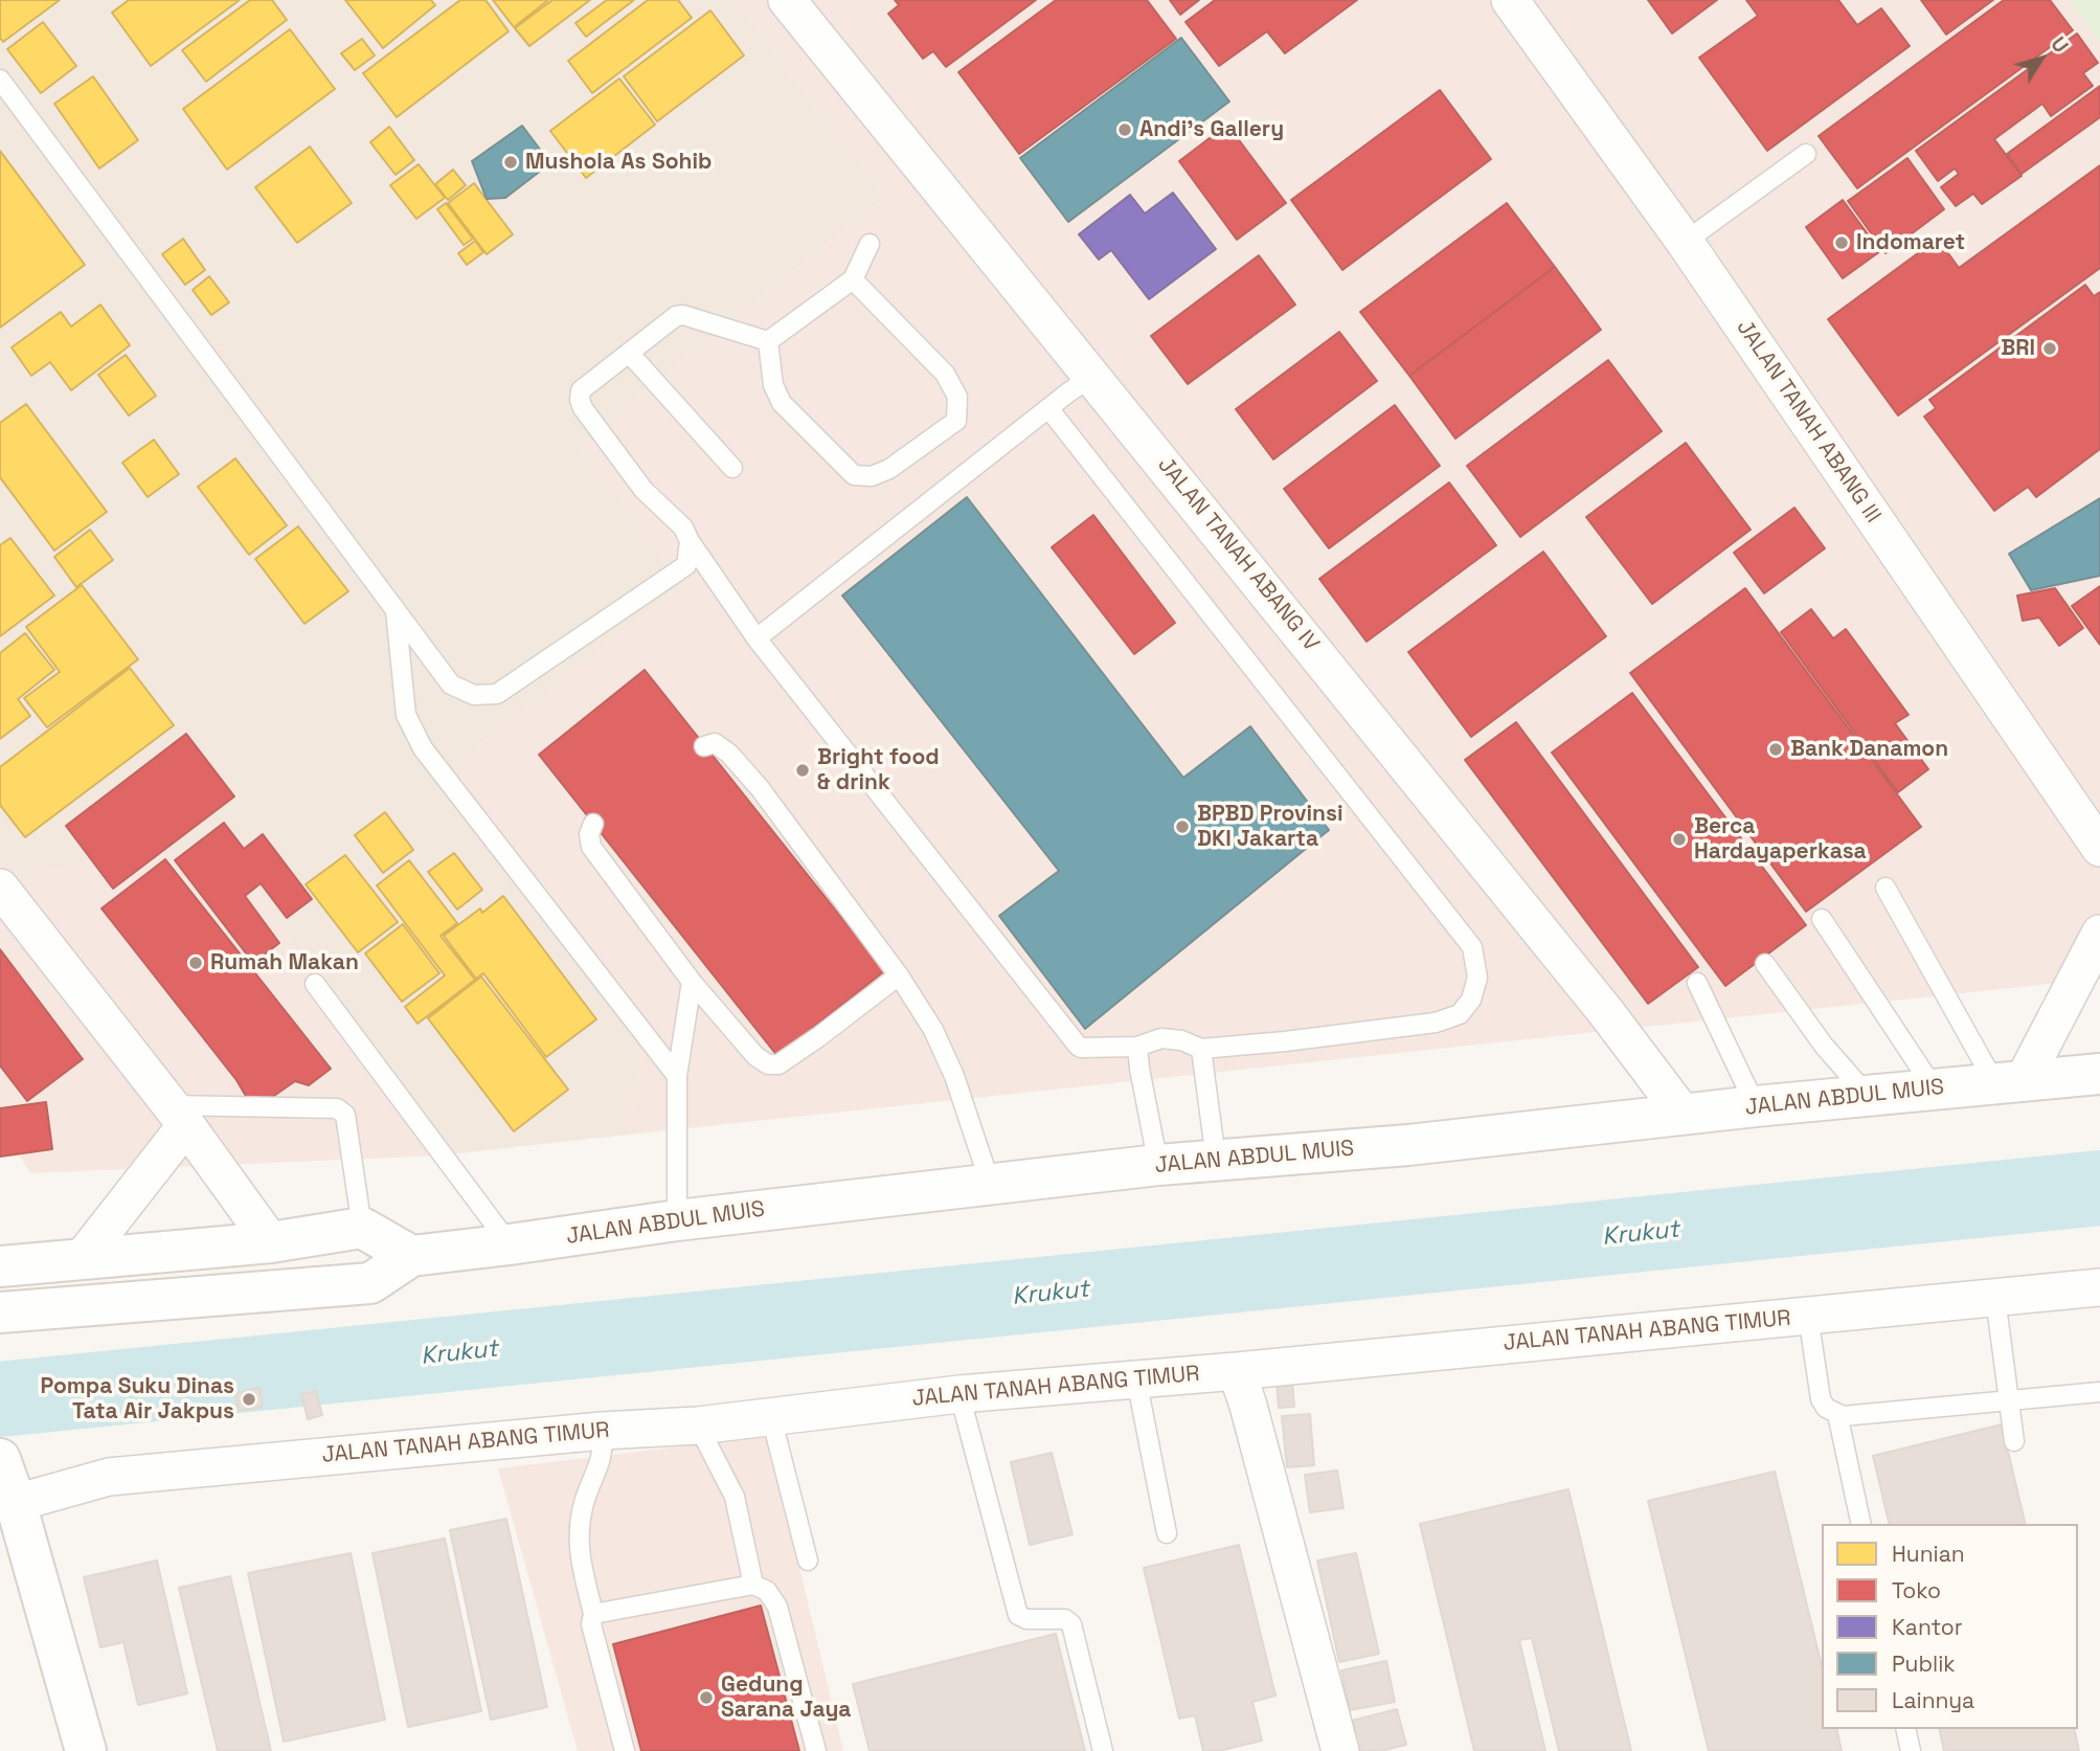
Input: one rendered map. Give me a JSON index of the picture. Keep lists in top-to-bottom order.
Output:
{
  "streets": {
    "main road": ["JALAN ABDUL MUIS"],
    "street": ["JALAN TANAH ABANG III", "JALAN TANAH ABANG IV", "JALAN TANAH ABANG TIMUR"]
  },
  "crossings": [
    ["JALAN TANAH ABANG IV", "JALAN ABDUL MUIS"]
  ],
  "water": ["Krukut"],
  "places": [
    "Andi's Gallery",
    "Mushola As Sohib",
    "Indomaret",
    "BRI",
    "Bank Danamon",
    "Bright food & drink",
    "BPBD Provinsi DKI Jakarta",
    "Berca Hardayaperkasa",
    "Rumah Makan",
    "Pompa Suku Dinas Tata Air Jakpus",
    "Gedung Sarana Jaya"
  ],
  "legend": [
    "Hunian",
    "Toko",
    "Kantor",
    "Publik",
    "Lainnya"
  ],
  "north": "top right"
}
